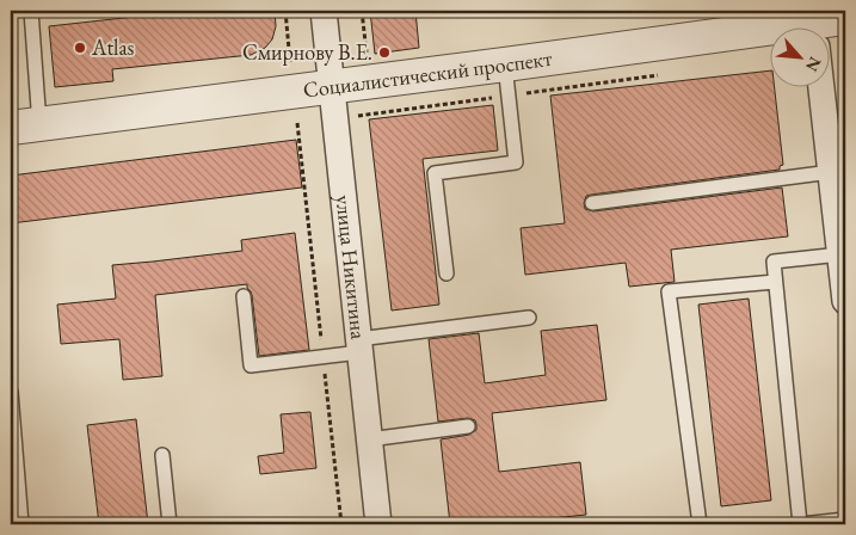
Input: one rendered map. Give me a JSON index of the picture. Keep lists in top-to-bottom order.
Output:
{
  "streets": {
    "street": ["Социалистический проспект", "улица Никитина"]
  },
  "crossings": [
    ["Социалистический проспект", "улица Никитина"]
  ],
  "places": ["Atlas", "Смирнову В.Е."],
  "north": "bottom right"
}
